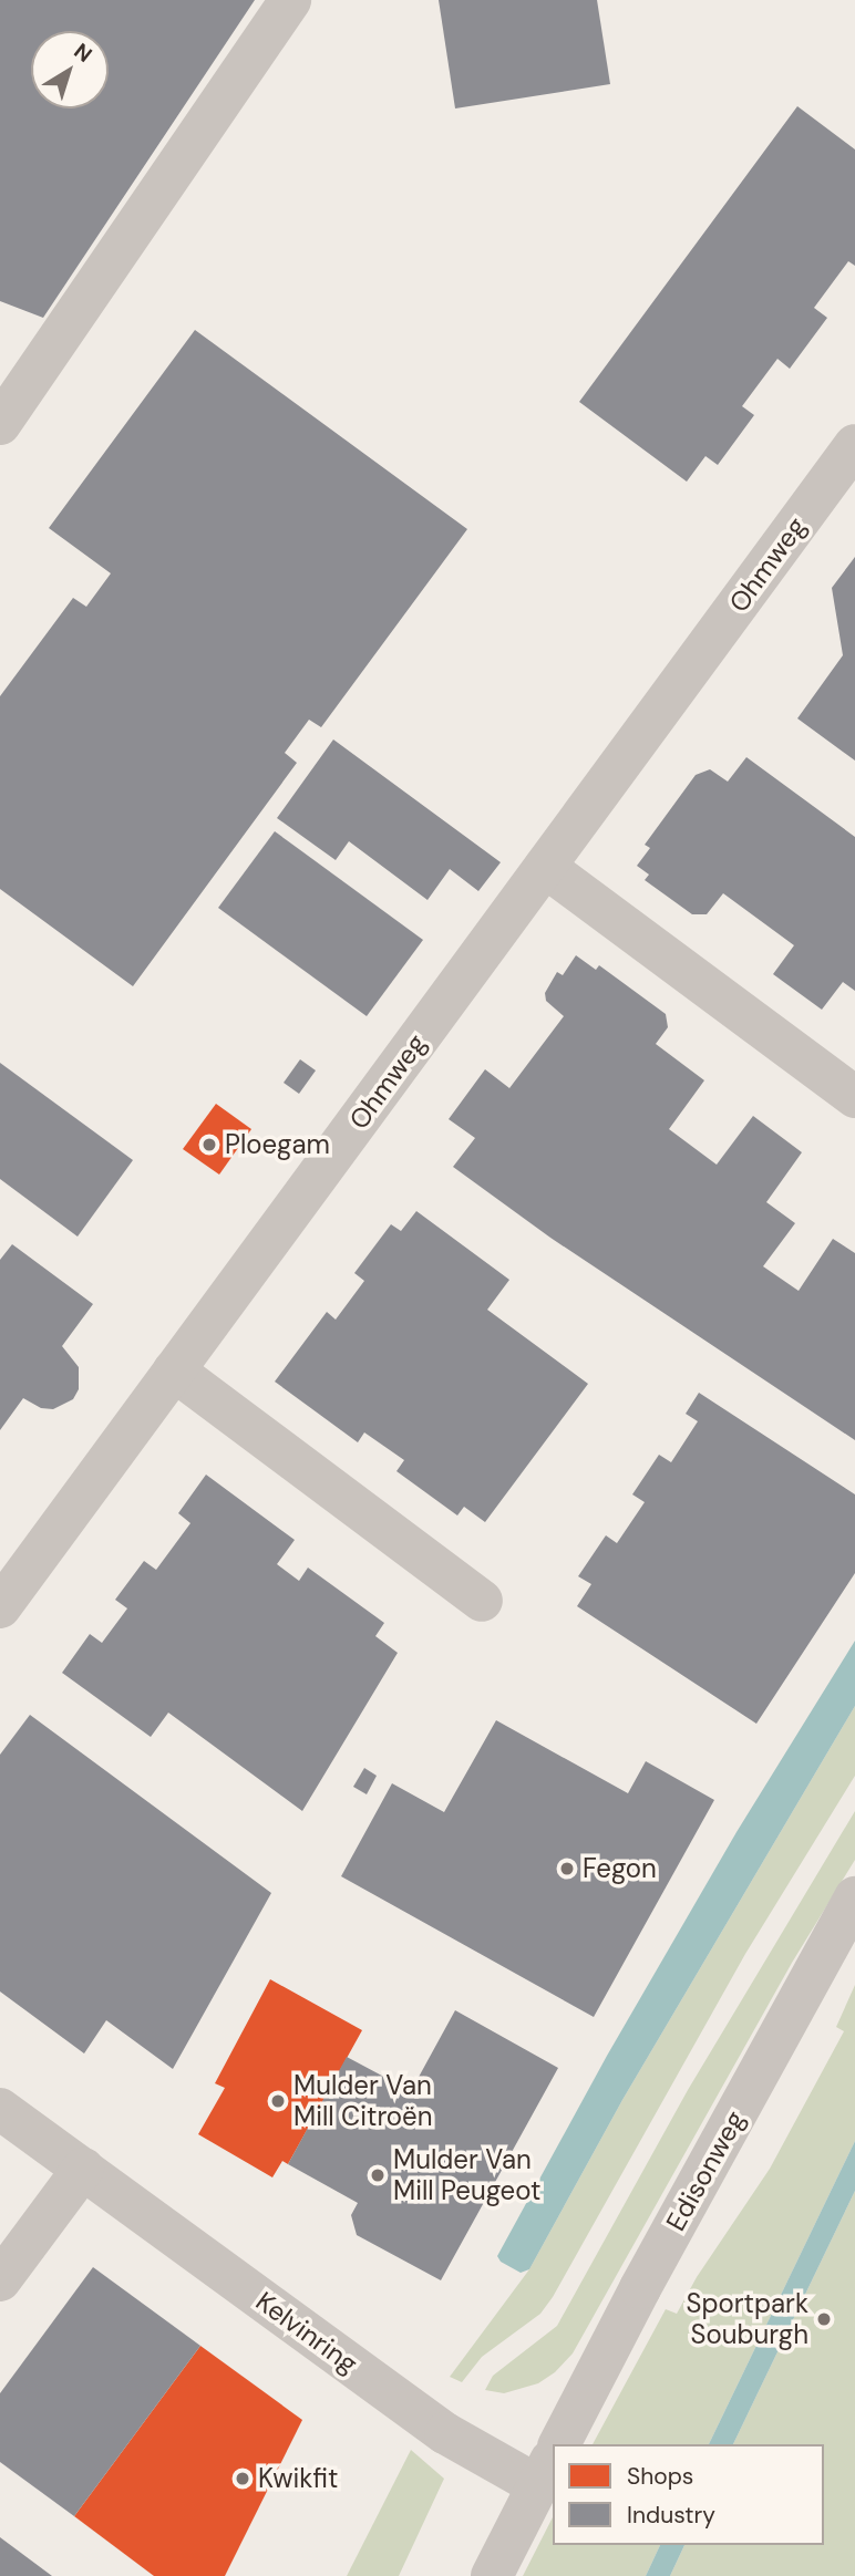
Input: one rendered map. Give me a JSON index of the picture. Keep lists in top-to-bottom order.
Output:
{
  "streets": {
    "street": ["Ohmweg", "Edisonweg", "Kelvinring"]
  },
  "places": [
    "Ploegam",
    "Fegon",
    "Mulder Van Mill Citroën",
    "Mulder Van Mill Peugeot",
    "Sportpark Souburgh",
    "Kwikfit"
  ],
  "legend": ["Shops", "Industry"],
  "north": "top right"
}
